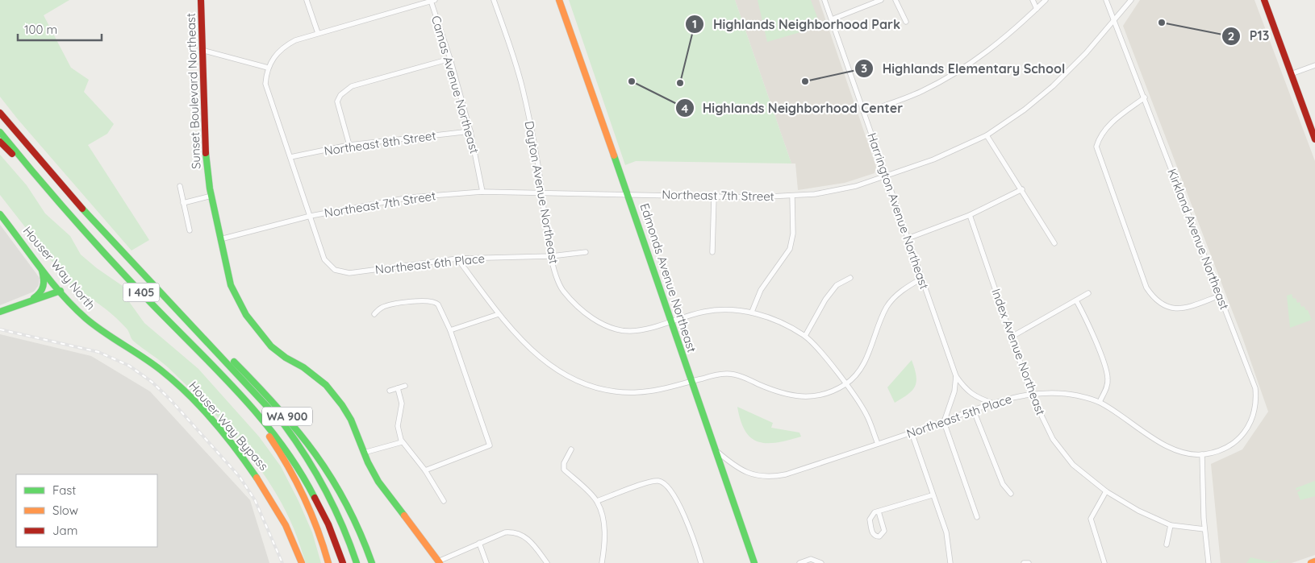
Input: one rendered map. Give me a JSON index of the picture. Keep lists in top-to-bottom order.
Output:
{
  "streets": {
    "main road": [
      "Sunset Boulevard Northeast",
      "Houser Way North",
      "Edmonds Avenue Northeast",
      "I 405",
      "WA 900",
      "Houser Way Bypass"
    ],
    "street": [
      "Camas Avenue Northeast",
      "Northeast 8th Street",
      "Dayton Avenue Northeast",
      "Northeast 7th Street",
      "Harrington Avenue Northeast",
      "Kirkland Avenue Northeast",
      "Northeast 6th Place",
      "Index Avenue Northeast",
      "Northeast 5th Place"
    ]
  },
  "crossings": [
    ["Camas Avenue Northeast", "Northeast 8th Street"],
    ["Camas Avenue Northeast", "Northeast 7th Street"],
    ["Sunset Boulevard Northeast", "Northeast 7th Street"],
    ["Northeast 8th Street", "Northeast 6th Place"],
    ["Dayton Avenue Northeast", "Northeast 7th Street"],
    ["Dayton Avenue Northeast", "Northeast 6th Place"],
    ["Dayton Avenue Northeast", "Edmonds Avenue Northeast"],
    ["Dayton Avenue Northeast", "Northeast 5th Place"],
    ["Northeast 7th Street", "Harrington Avenue Northeast"],
    ["Northeast 7th Street", "Kirkland Avenue Northeast"],
    ["Northeast 7th Street", "Northeast 6th Place"],
    ["Northeast 7th Street", "Edmonds Avenue Northeast"],
    ["Harrington Avenue Northeast", "Northeast 5th Place"],
    ["Kirkland Avenue Northeast", "Northeast 5th Place"],
    ["Houser Way North", "Houser Way Bypass"],
    ["Edmonds Avenue Northeast", "Northeast 5th Place"],
    ["I 405", "WA 900"],
    ["Index Avenue Northeast", "Northeast 5th Place"]
  ],
  "places": [
    "P13",
    "Highlands Neighborhood Center",
    "Highlands Elementary School",
    "Highlands Neighborhood Park"
  ],
  "legend": ["Fast", "Slow", "Jam"],
  "scale_bar": "100 m"
}
